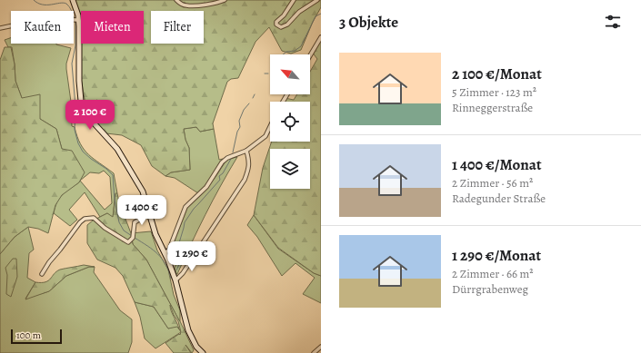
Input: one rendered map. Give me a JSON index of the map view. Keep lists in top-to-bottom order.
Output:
{
  "scale_bar": "100 m",
  "north": "top left",
  "page": {
    "heading": "3 Objekte",
    "chip": ["Kaufen", "Mieten", "Filter"],
    "list": [
      {
        "name": "2 100 €/Monat",
        "note": "5 Zimmer · 123 m² · Rinneggerstraße"
      },
      {
        "name": "1 400 €/Monat",
        "note": "2 Zimmer · 56 m² · Radegunder Straße"
      },
      {
        "name": "1 290 €/Monat",
        "note": "2 Zimmer · 66 m² · Dürrgrabenweg"
      }
    ],
    "price": ["2 100 €", "1 400 €", "1 290 €"],
    "scale": "100 m"
  }
}
